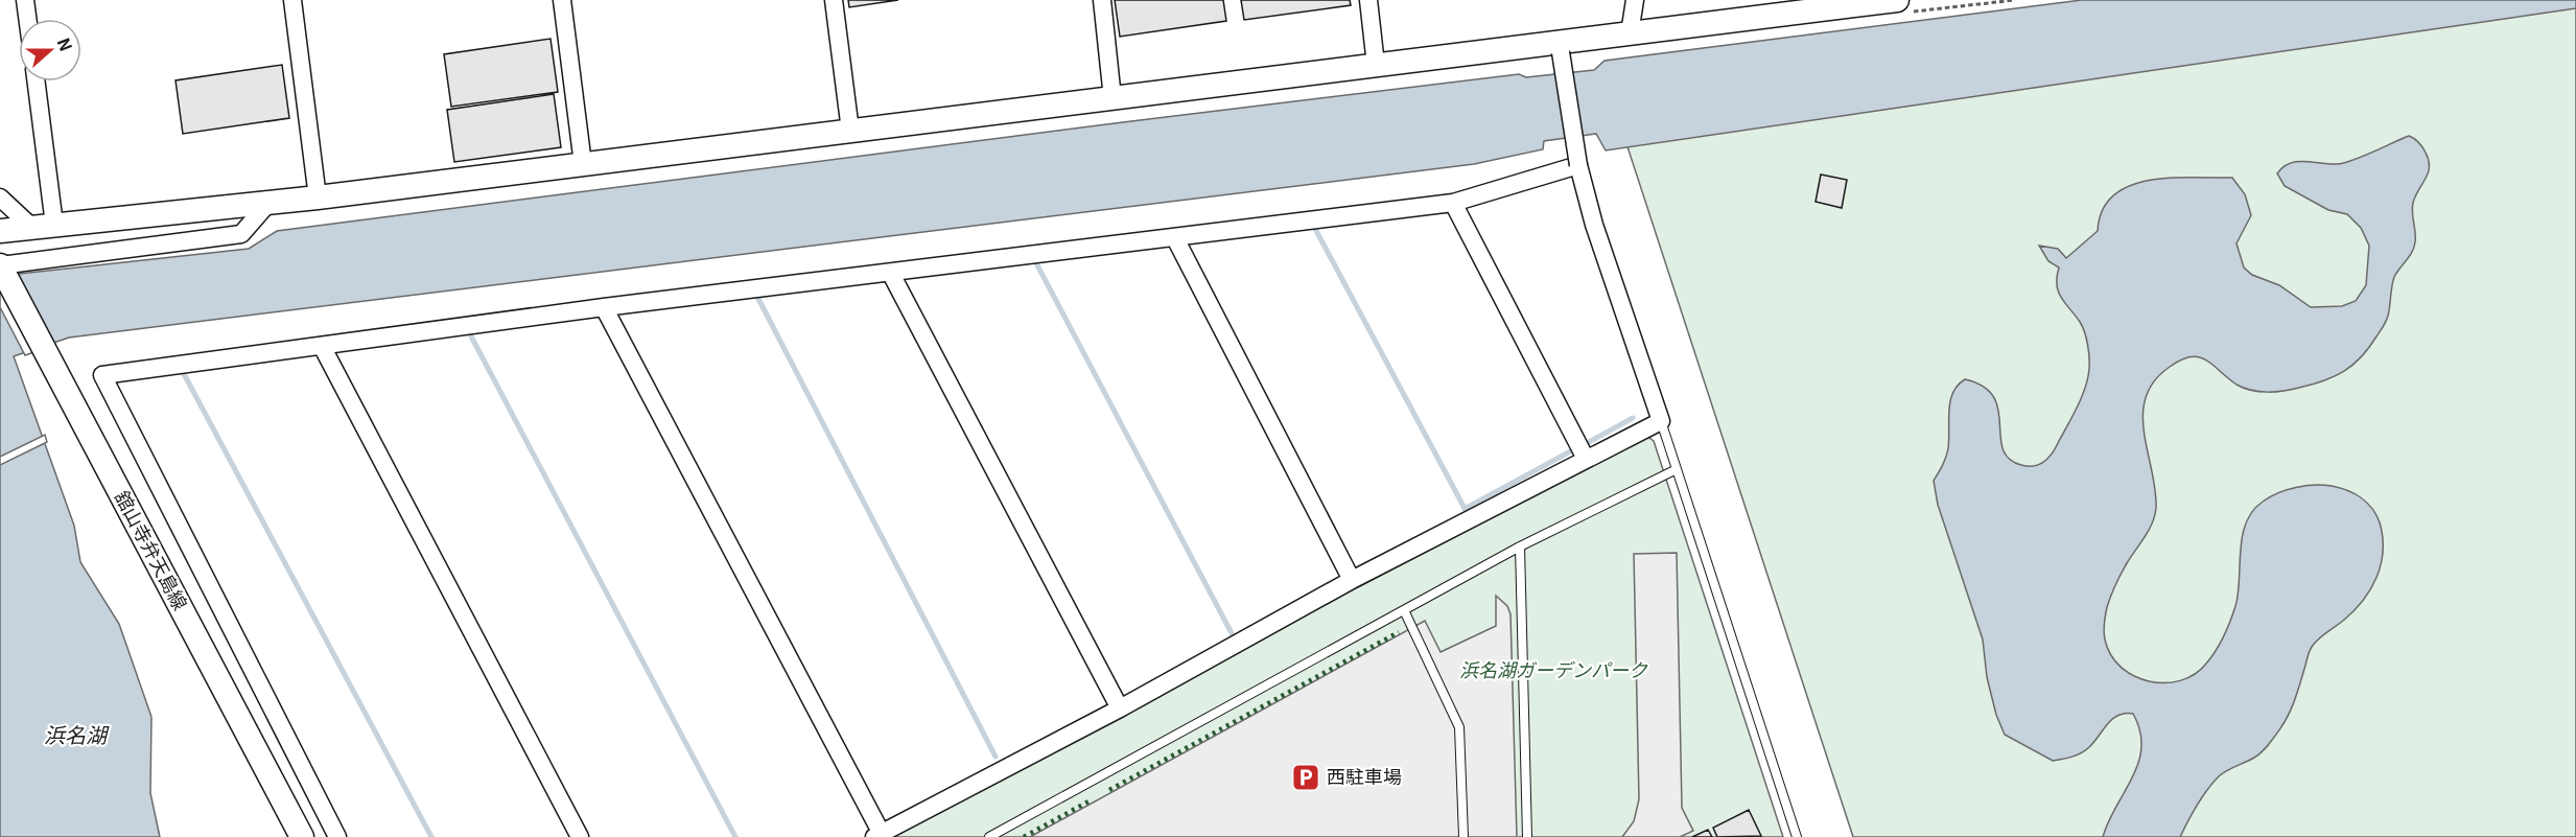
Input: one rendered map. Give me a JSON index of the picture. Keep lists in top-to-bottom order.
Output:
{
  "streets": {
    "street": ["舘山寺弁天島線"]
  },
  "water": ["浜名湖"],
  "parks": ["浜名湖ガーデンパーク"],
  "places": {
    "parking": ["西駐車場"]
  },
  "north": "right"
}
